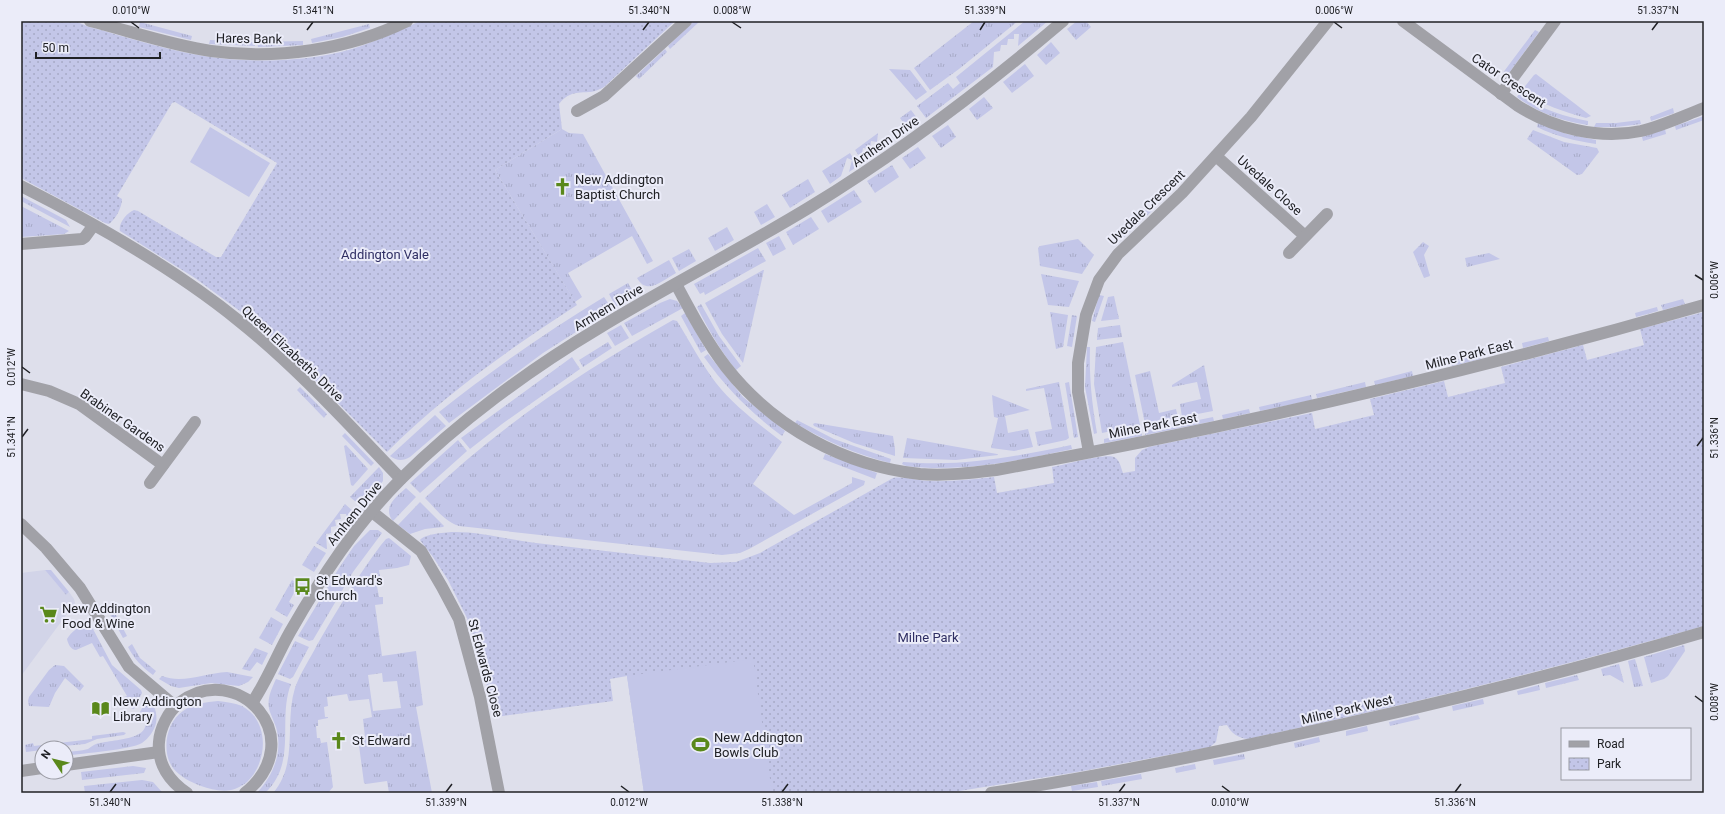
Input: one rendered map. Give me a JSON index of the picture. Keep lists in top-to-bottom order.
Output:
{
  "streets": {
    "street": [
      "Hares Bank",
      "Cator Crescent",
      "Arnhem Drive",
      "Uvedale Close",
      "Uvedale Crescent",
      "Queen Elizabeth's Drive",
      "Milne Park East",
      "Brabiner Gardens",
      "St Edwards Close",
      "Milne Park West"
    ]
  },
  "crossings": [
    ["Arnhem Drive", "Queen Elizabeth's Drive"],
    ["Arnhem Drive", "Milne Park East"],
    ["Arnhem Drive", "St Edwards Close"],
    ["Uvedale Close", "Uvedale Crescent"],
    ["Uvedale Crescent", "Milne Park East"]
  ],
  "parks": ["Addington Vale", "Milne Park"],
  "places": {
    "church": ["New Addington Baptist Church", "St Edward"],
    "bus stop": ["St Edward's Church"],
    "supermarket": ["New Addington Food & Wine"],
    "library": ["New Addington Library"],
    "sports": ["New Addington Bowls Club"]
  },
  "legend": ["Road", "Park"],
  "scale_bar": "50 m",
  "north": "top left",
  "coordinates": [
    "0.010°W",
    "51.341°N",
    "51.340°N",
    "0.008°W",
    "51.339°N",
    "0.006°W",
    "51.337°N",
    "0.012°W",
    "51.336°N",
    "51.338°N"
  ]
}
